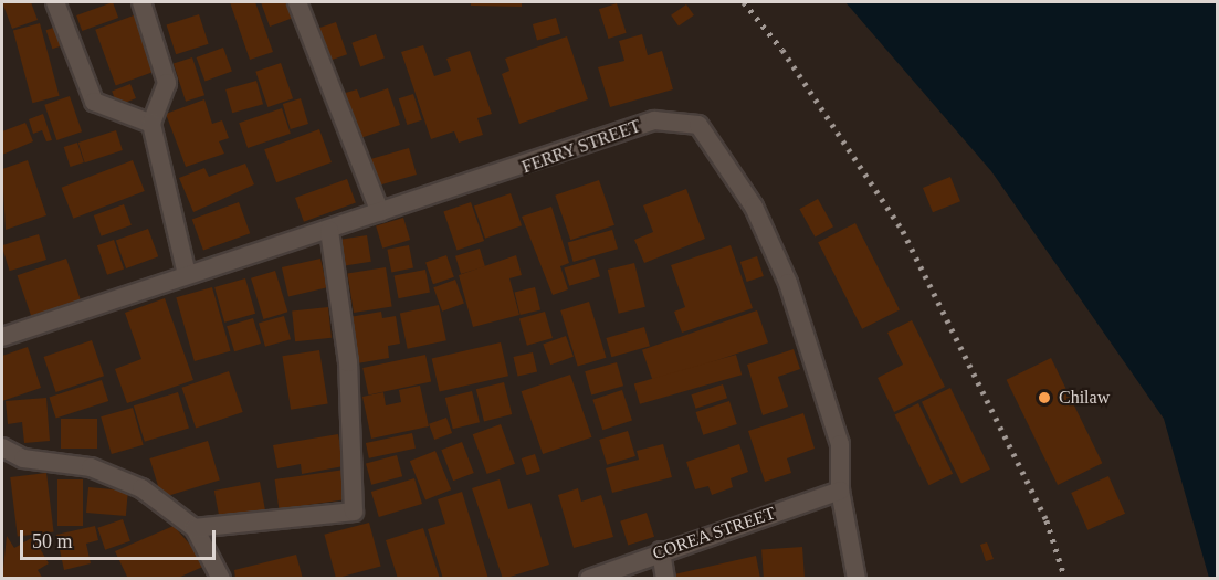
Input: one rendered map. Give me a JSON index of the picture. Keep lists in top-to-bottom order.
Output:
{
  "streets": {
    "street": ["FERRY STREET", "COREA STREET"]
  },
  "crossings": [
    ["FERRY STREET", "COREA STREET"]
  ],
  "places": ["Chilaw"],
  "scale_bar": "50 m"
}
